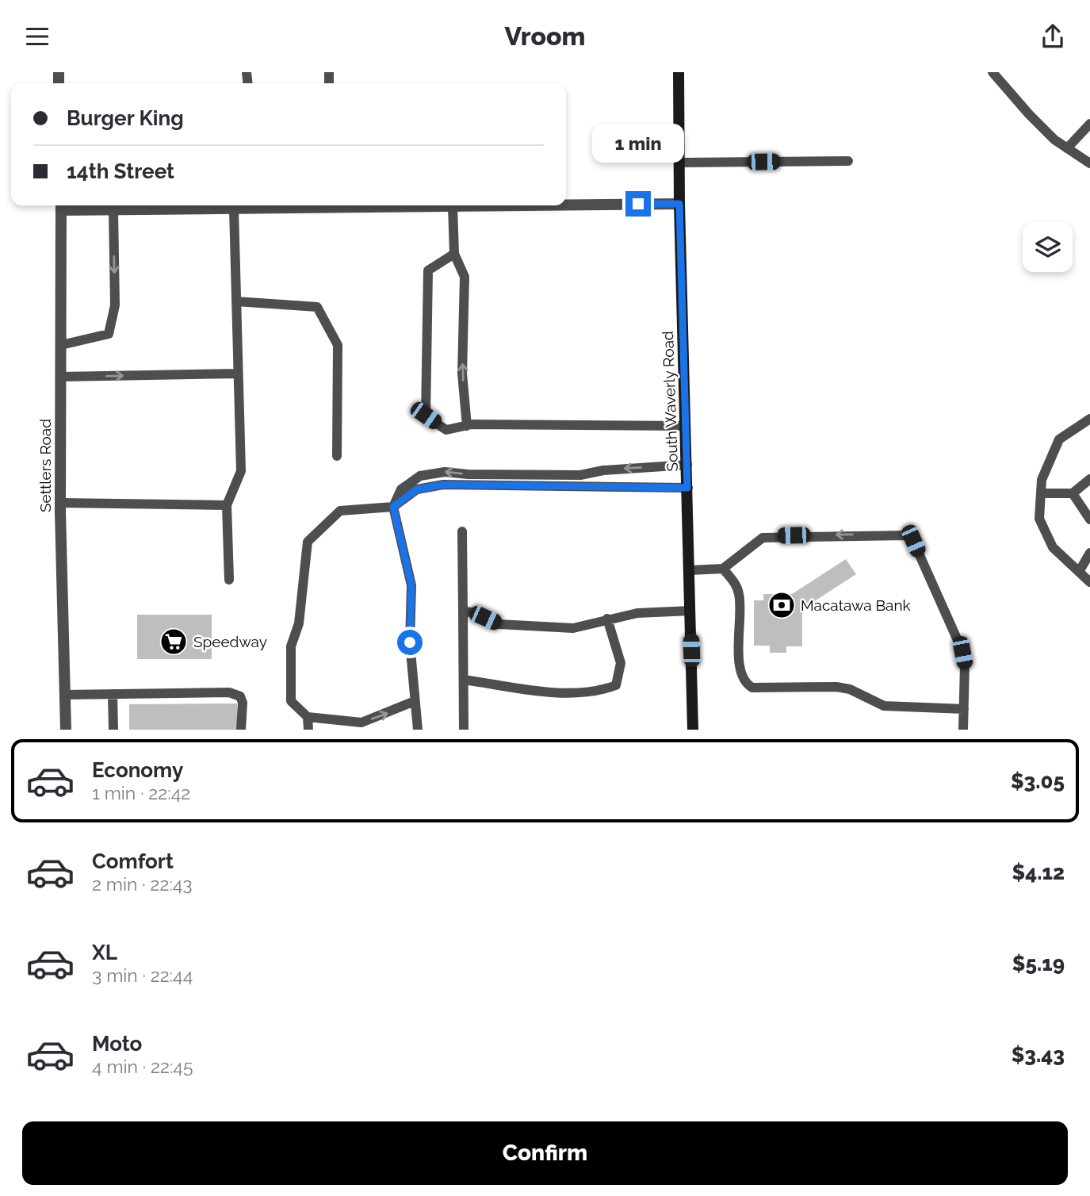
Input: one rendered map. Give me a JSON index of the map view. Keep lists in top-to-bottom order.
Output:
{
  "streets": {
    "main road": ["South Waverly Road"],
    "street": ["Settlers Road"]
  },
  "places": {
    "bank": ["Macatawa Bank"],
    "supermarket": ["Speedway"]
  },
  "page": {
    "header": "Vroom",
    "banner": ["Burger King", "14th Street"],
    "bubble": "1 min",
    "list": [
      {
        "name": "Economy",
        "note": "1 min · 22:42",
        "value": "$3.05"
      },
      {
        "name": "Comfort",
        "note": "2 min · 22:43",
        "value": "$4.12"
      },
      {
        "name": "XL",
        "note": "3 min · 22:44",
        "value": "$5.19"
      },
      {
        "name": "Moto",
        "note": "4 min · 22:45",
        "value": "$3.43"
      }
    ],
    "buttons": "Confirm"
  }
}
